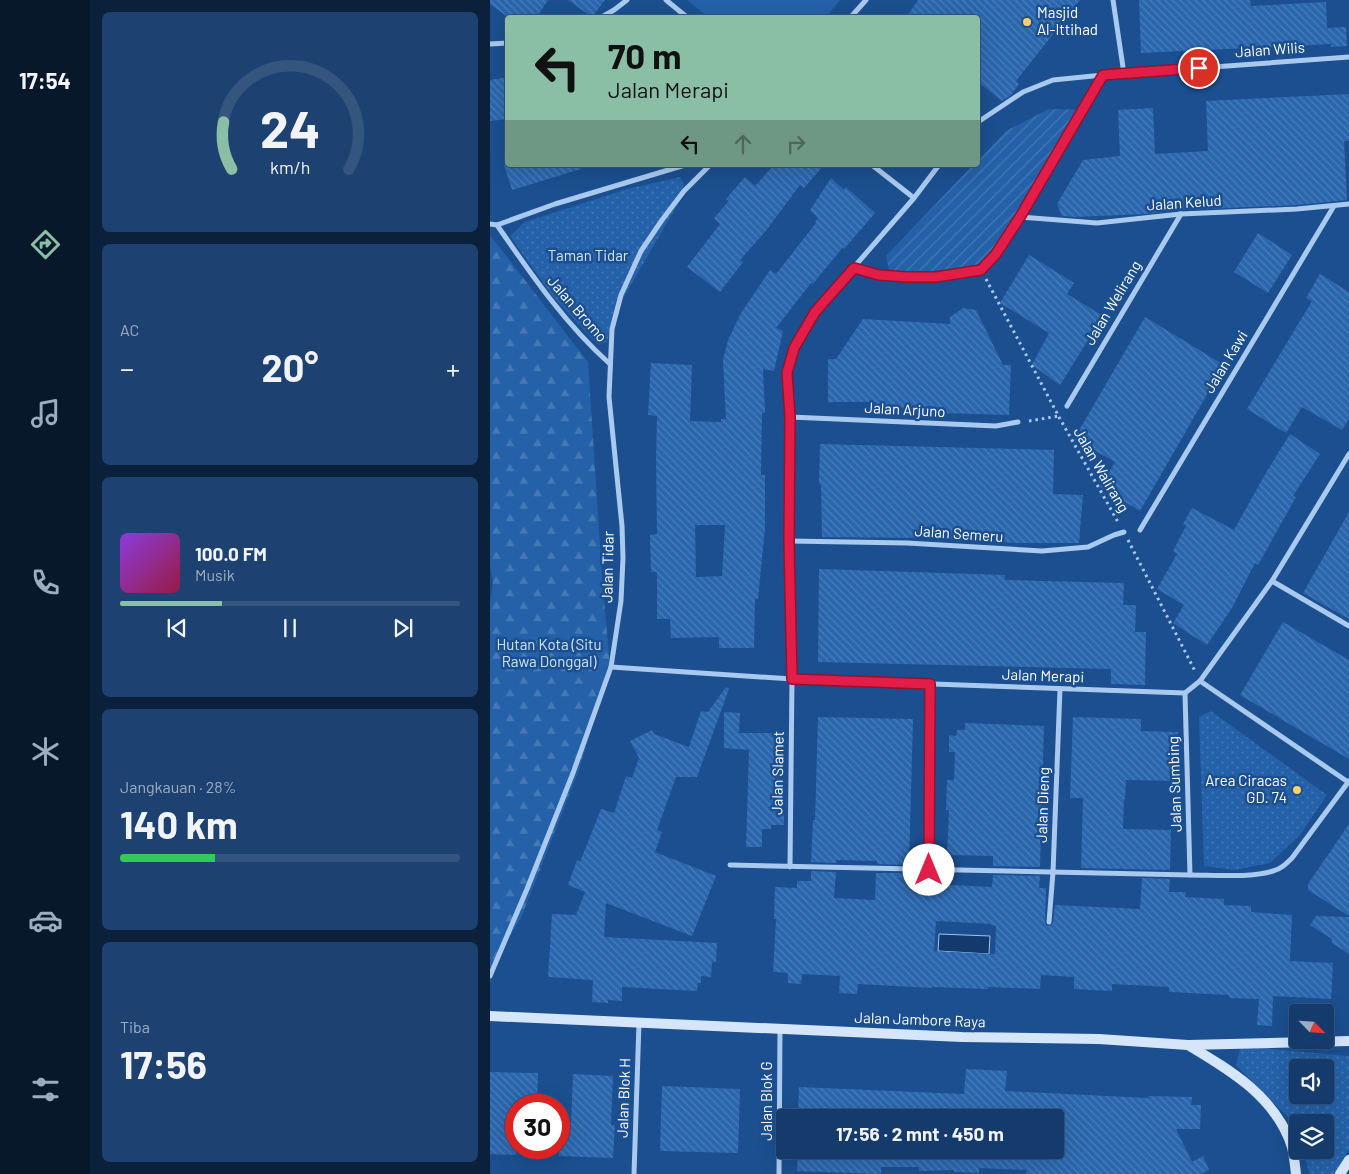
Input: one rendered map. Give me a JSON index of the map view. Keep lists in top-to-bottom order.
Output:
{
  "streets": {
    "street": [
      "Jalan Wilis",
      "Jalan Kelud",
      "Jalan Welirang",
      "Jalan Bromo",
      "Jalan Kawi",
      "Jalan Arjuno",
      "Jalan Semeru",
      "Jalan Tidar",
      "Jalan Merapi",
      "Jalan Slamet",
      "Jalan Sumbing",
      "Jalan Dieng",
      "Jalan Jambore Raya",
      "Jalan Blok H",
      "Jalan Blok G"
    ],
    "path": ["Jalan Walirang"]
  },
  "crossings": [
    ["Jalan Kelud", "Jalan Welirang"],
    ["Jalan Kelud", "Jalan Kawi"],
    ["Jalan Bromo", "Jalan Tidar"],
    ["Jalan Arjuno", "Jalan Slamet"],
    ["Jalan Walirang", "Jalan Semeru"],
    ["Jalan Semeru", "Jalan Slamet"],
    ["Jalan Tidar", "Jalan Merapi"],
    ["Jalan Merapi", "Jalan Slamet"],
    ["Jalan Merapi", "Jalan Sumbing"],
    ["Jalan Merapi", "Jalan Dieng"],
    ["Jalan Jambore Raya", "Jalan Blok H"],
    ["Jalan Jambore Raya", "Jalan Blok G"]
  ],
  "parks": ["Taman Tidar", "Hutan Kota (Situ Rawa Donggal)"],
  "places": ["Masjid Al-Ittihad", "Area Ciracas GD. 74"],
  "north": "bottom right",
  "page": {
    "tabs": "17:54",
    "turn": ["70 m", "Jalan Merapi"],
    "tile": [
      "AC",
      ["Jangkauan · 28%", "140 km"],
      ["Tiba", "17:56"]
    ],
    "heat": ["−", "20°", "+"],
    "song": ["100.0 FM", "Musik"],
    "limit": "30",
    "trip": "17:56 · 2 mnt · 450 m",
    "gauge": ["24", "km/h"]
  }
}
